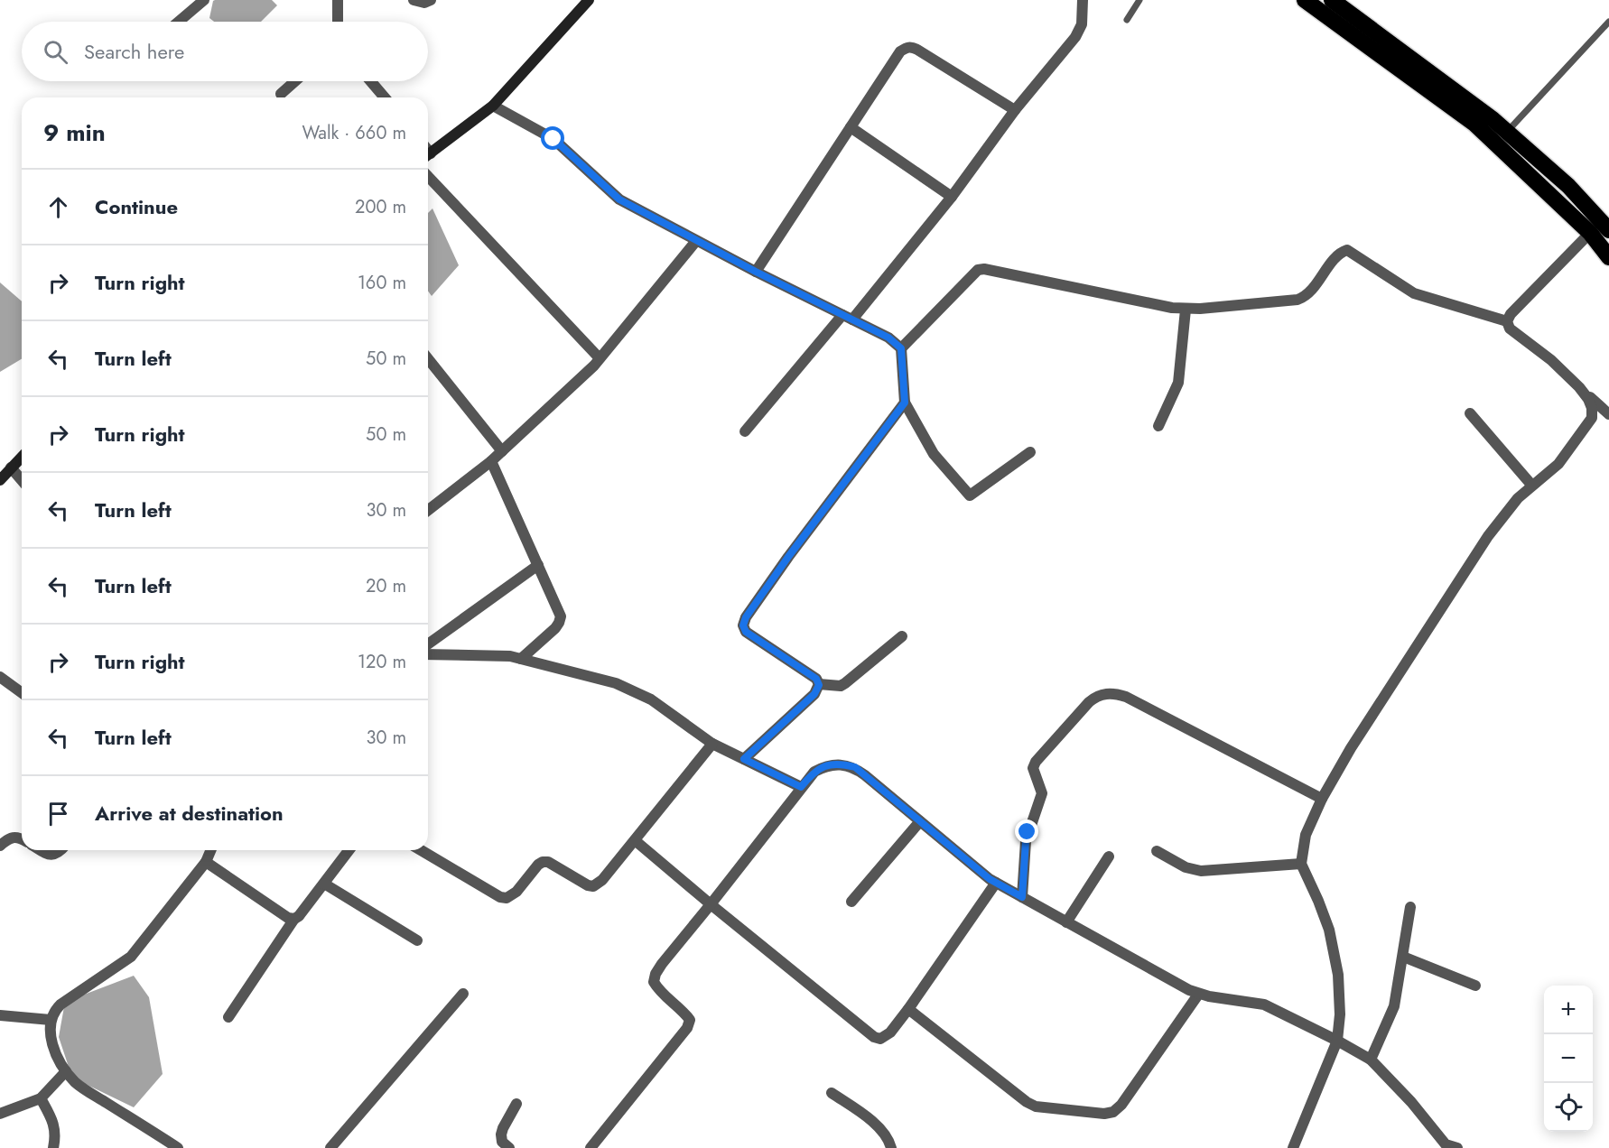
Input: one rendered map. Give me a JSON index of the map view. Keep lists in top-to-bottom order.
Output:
{
  "page": {
    "search": "Search here",
    "heading": ["9 min", "Walk · 660 m"],
    "list": [
      ["Continue", "200 m"],
      ["Turn right", "160 m"],
      ["Turn left", "50 m"],
      ["Turn right", "50 m"],
      ["Turn left", "30 m"],
      ["Turn left", "20 m"],
      ["Turn right", "120 m"],
      ["Turn left", "30 m"],
      "Arrive at destination"
    ],
    "map_buttons": ["+", "−"]
  }
}
